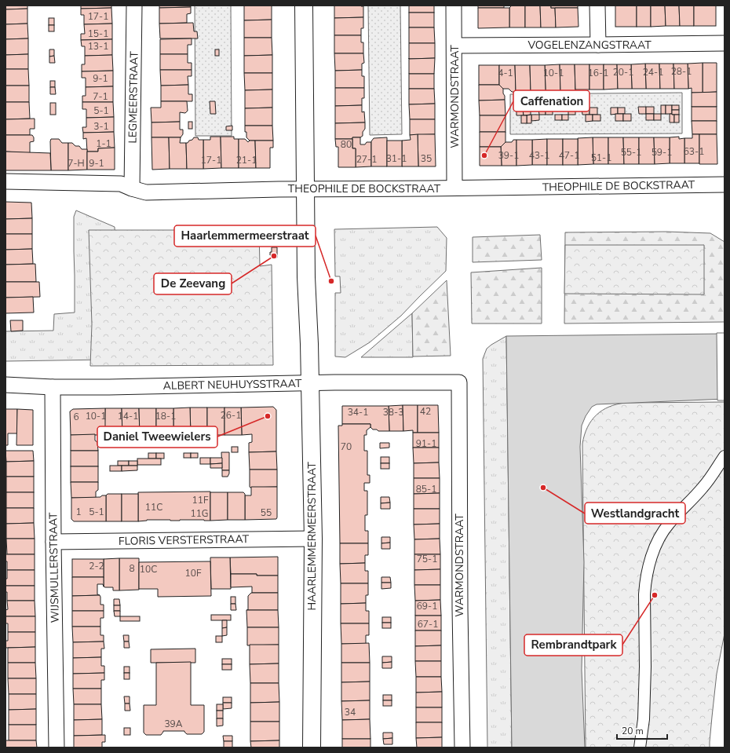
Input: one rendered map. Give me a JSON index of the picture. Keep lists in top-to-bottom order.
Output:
{
  "streets": {
    "main road": ["HAARLEMMERMEERSTRAAT"],
    "street": [
      "VOGELENZANGSTRAAT",
      "WARMONDSTRAAT",
      "LEGMEERSTRAAT",
      "THEOPHILE DE BOCKSTRAAT",
      "ALBERT NEUHUYSSTRAAT",
      "FLORIS VERSTERSTRAAT",
      "WIJSMULLERSTRAAT"
    ]
  },
  "crossings": [
    ["VOGELENZANGSTRAAT", "WARMONDSTRAAT"],
    ["WARMONDSTRAAT", "THEOPHILE DE BOCKSTRAAT"],
    ["WARMONDSTRAAT", "ALBERT NEUHUYSSTRAAT"],
    ["LEGMEERSTRAAT", "THEOPHILE DE BOCKSTRAAT"],
    ["THEOPHILE DE BOCKSTRAAT", "HAARLEMMERMEERSTRAAT"],
    ["ALBERT NEUHUYSSTRAAT", "HAARLEMMERMEERSTRAAT"],
    ["ALBERT NEUHUYSSTRAAT", "WIJSMULLERSTRAAT"],
    ["HAARLEMMERMEERSTRAAT", "FLORIS VERSTERSTRAAT"],
    ["FLORIS VERSTERSTRAAT", "WIJSMULLERSTRAAT"]
  ],
  "places": [
    "Caffenation",
    "De Zeevang",
    "Haarlemmermeerstraat",
    "Daniel Tweewielers",
    "Westlandgracht",
    "Rembrandtpark"
  ],
  "house_numbers": [
    "17-1",
    "15-1",
    "13-1",
    "28-1",
    "20-1",
    "24-1",
    "4-1",
    "10-1",
    "16-1",
    "9-1",
    "7-1",
    "5-1",
    "3-1",
    "1-1",
    "80",
    "63-1",
    "55-1",
    "59-1",
    "39-1",
    "43-1",
    "47-1",
    "51-1",
    "31-1",
    "35",
    "27-1",
    "17-1",
    "21-1",
    "7-H",
    "9-1",
    "42",
    "34-1",
    "38-3",
    "26-1",
    "10-1",
    "14-1",
    "18-1",
    "6",
    "91-1",
    "70",
    "85-1",
    "11F",
    "11C",
    "1",
    "5-1",
    "55",
    "11G",
    "75-1",
    "2-2",
    "8",
    "10C",
    "10F",
    "69-1",
    "67-1",
    "34",
    "39A"
  ],
  "scale_bar": "20 m"
}
